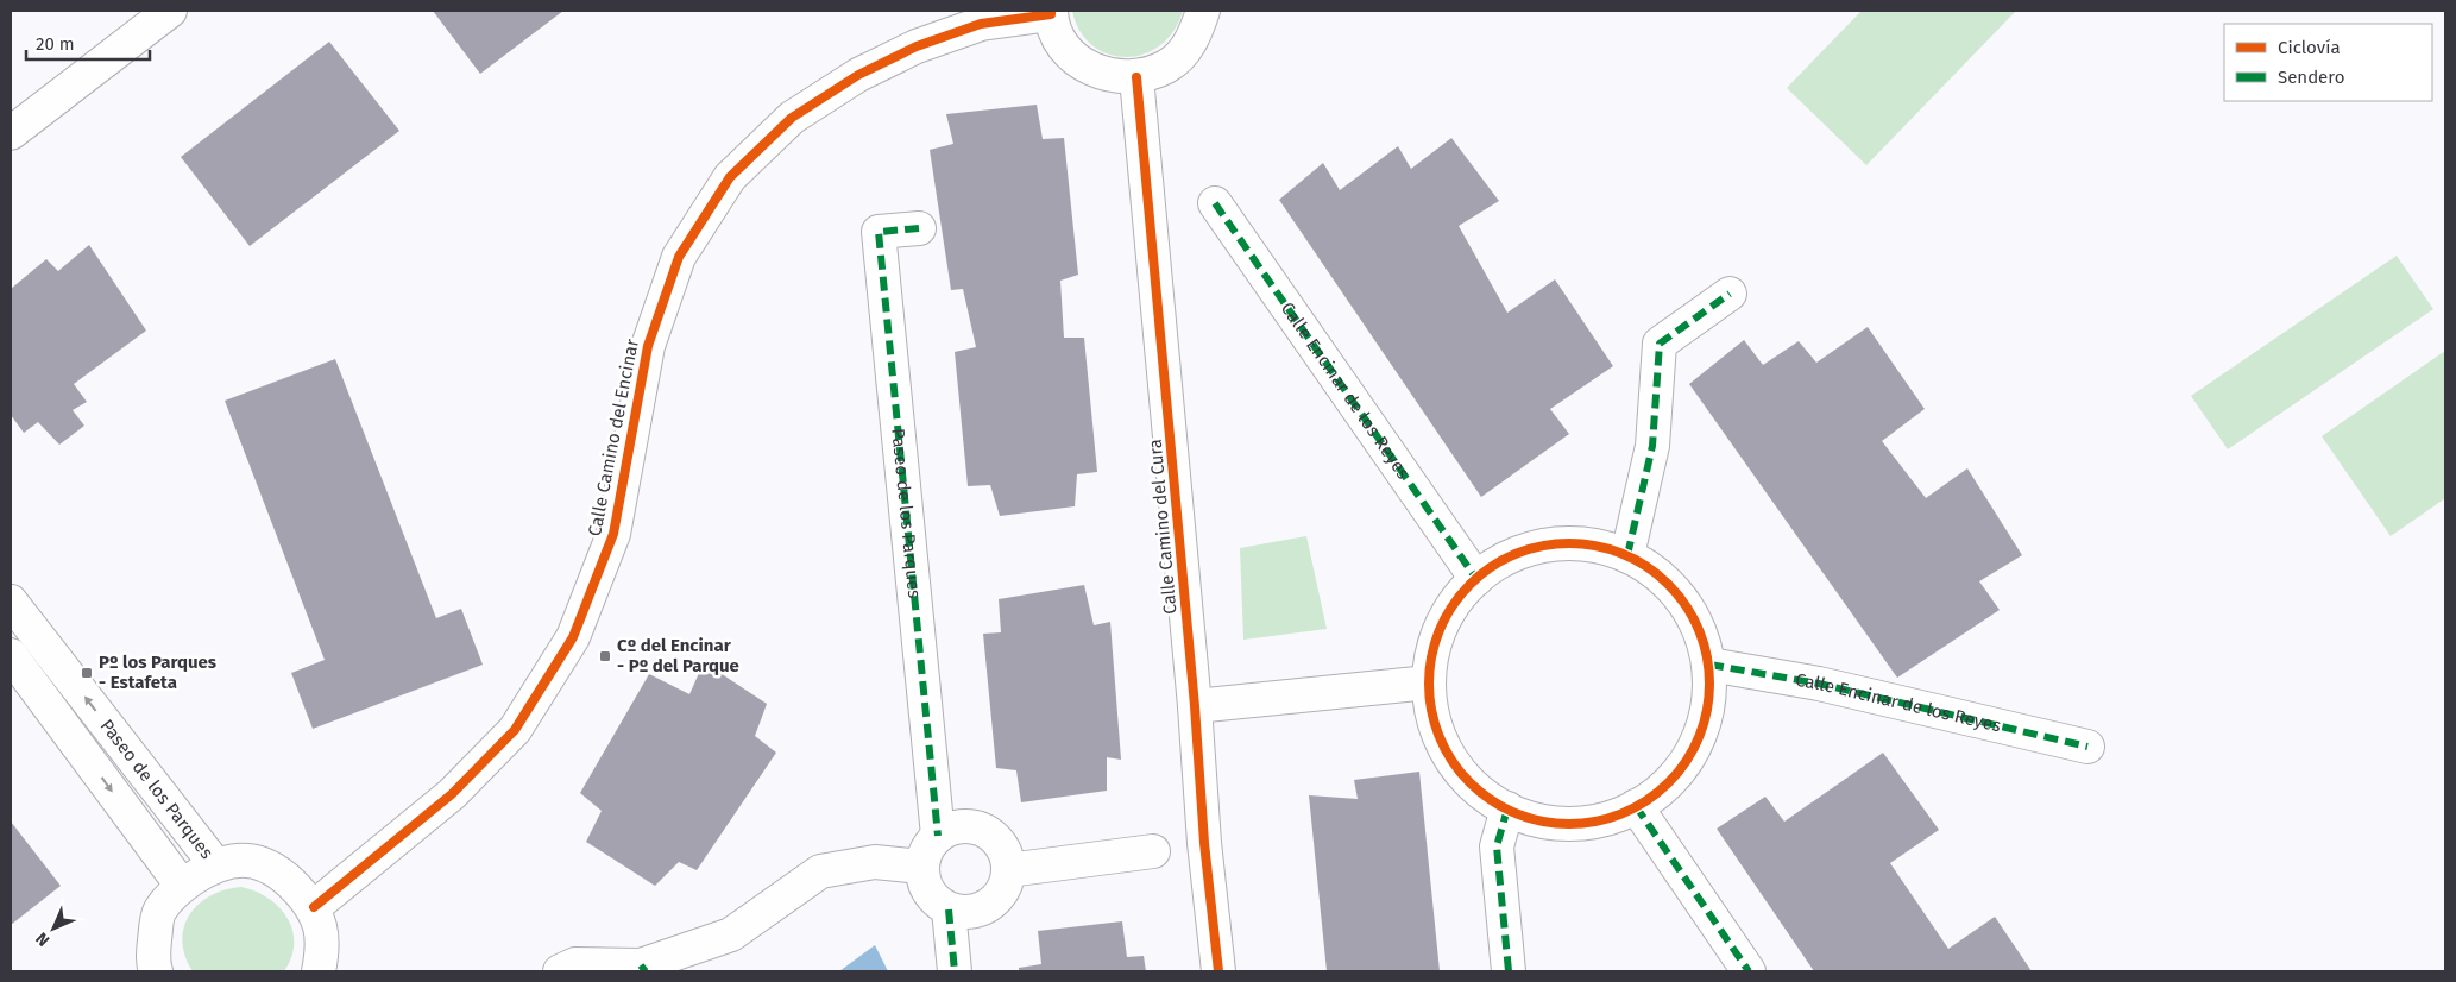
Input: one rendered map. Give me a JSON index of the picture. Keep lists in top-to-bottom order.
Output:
{
  "streets": {
    "street": [
      "Calle Encinar de los Reyes",
      "Calle Camino del Encinar",
      "Paseo de los Parques",
      "Calle Camino del Cura"
    ]
  },
  "places": {
    "transit": ["Cº del Encinar - Pº del Parque", "Pº los Parques - Estafeta"]
  },
  "legend": ["Ciclovía", "Sendero"],
  "scale_bar": "20 m",
  "north": "bottom left"
}
